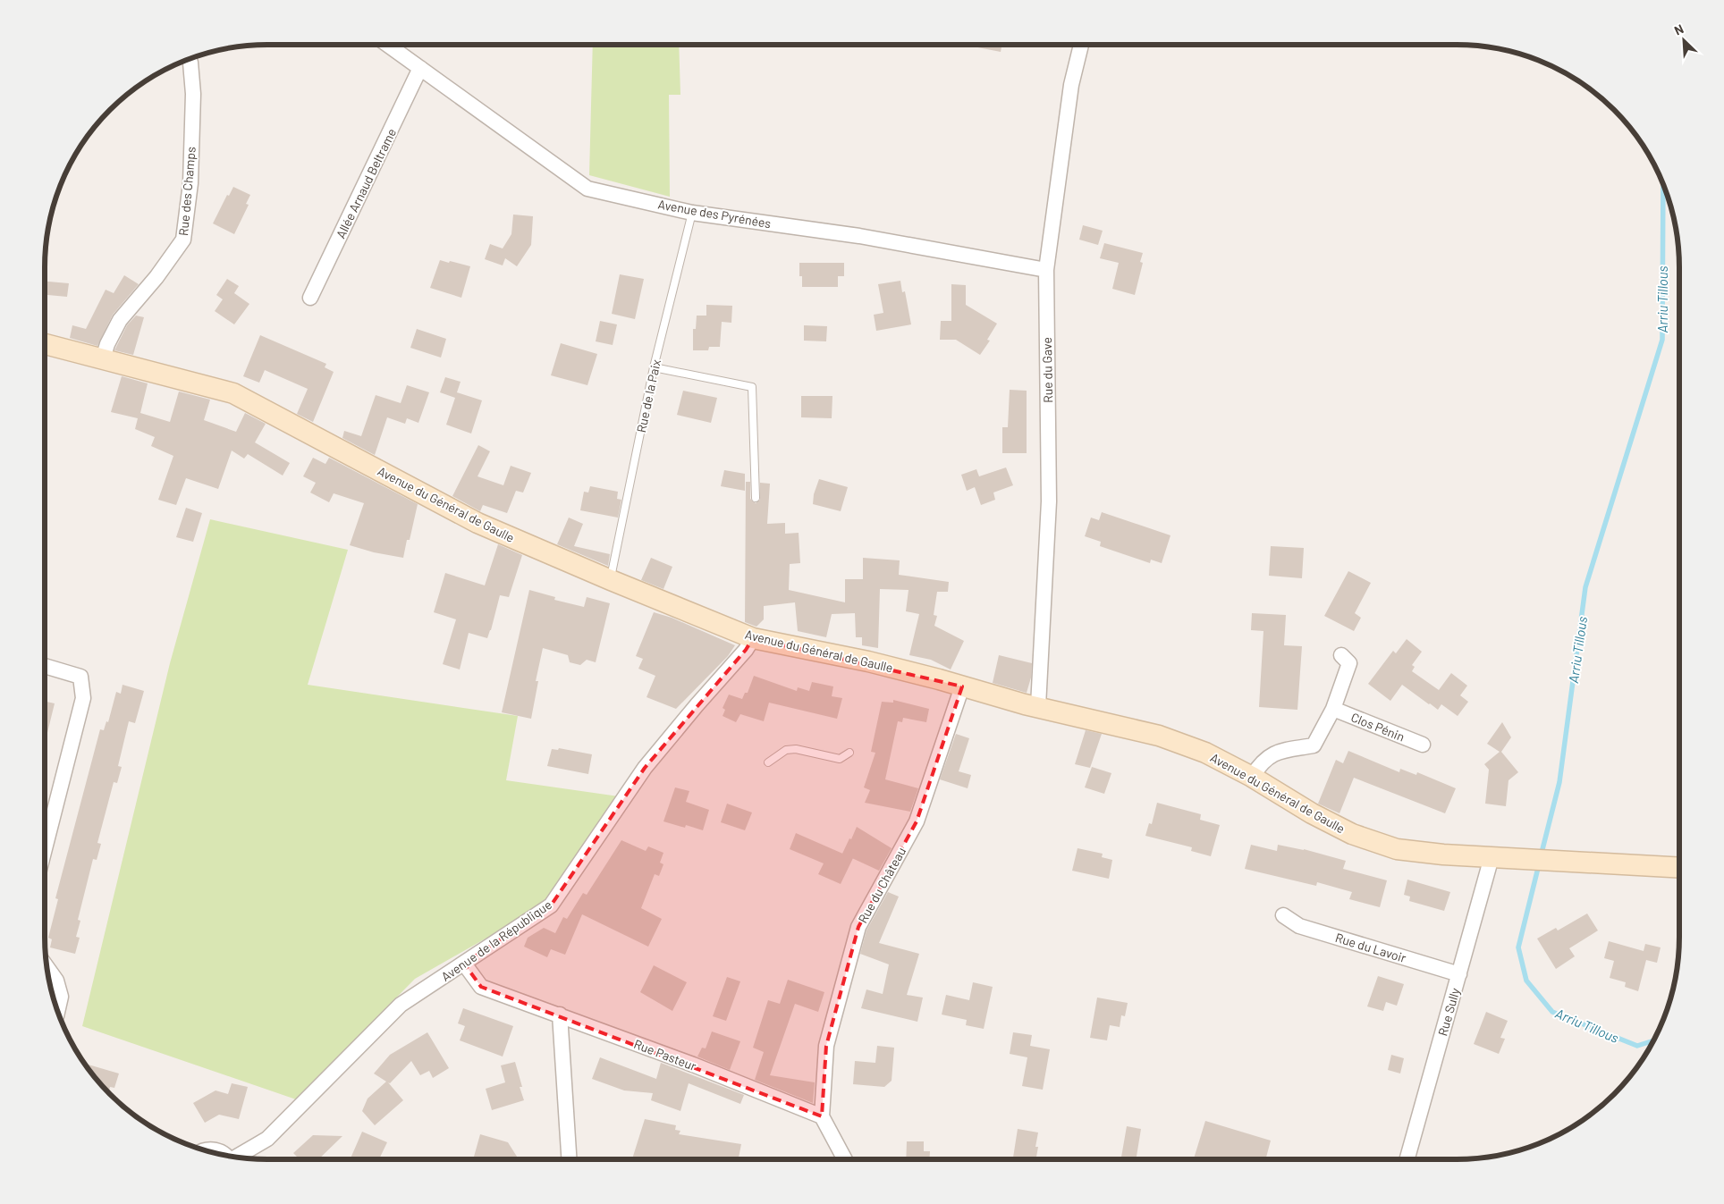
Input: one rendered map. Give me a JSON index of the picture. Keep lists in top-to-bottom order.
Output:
{
  "streets": {
    "main road": ["Avenue du Général de Gaulle"],
    "street": [
      "Allée Arnaud Beltrame",
      "Rue des Champs",
      "Avenue des Pyrénées",
      "Rue du Gave",
      "Clos Pénin",
      "Rue du Château",
      "Avenue de la République",
      "Rue du Lavoir",
      "Rue Sully",
      "Rue Pasteur"
    ],
    "lane": ["Rue de la Paix"]
  },
  "crossings": [
    ["Allée Arnaud Beltrame", "Avenue des Pyrénées"],
    ["Rue des Champs", "Avenue du Général de Gaulle"],
    ["Avenue des Pyrénées", "Rue du Gave"],
    ["Avenue des Pyrénées", "Rue de la Paix"],
    ["Rue du Gave", "Avenue du Général de Gaulle"],
    ["Rue de la Paix", "Avenue du Général de Gaulle"],
    ["Avenue du Général de Gaulle", "Rue du Château"],
    ["Avenue du Général de Gaulle", "Avenue de la République"],
    ["Avenue du Général de Gaulle", "Rue Sully"],
    ["Rue du Château", "Rue Pasteur"],
    ["Avenue de la République", "Rue Pasteur"],
    ["Rue du Lavoir", "Rue Sully"]
  ],
  "water": ["Arriu Tillous"],
  "north": "top left"
}
